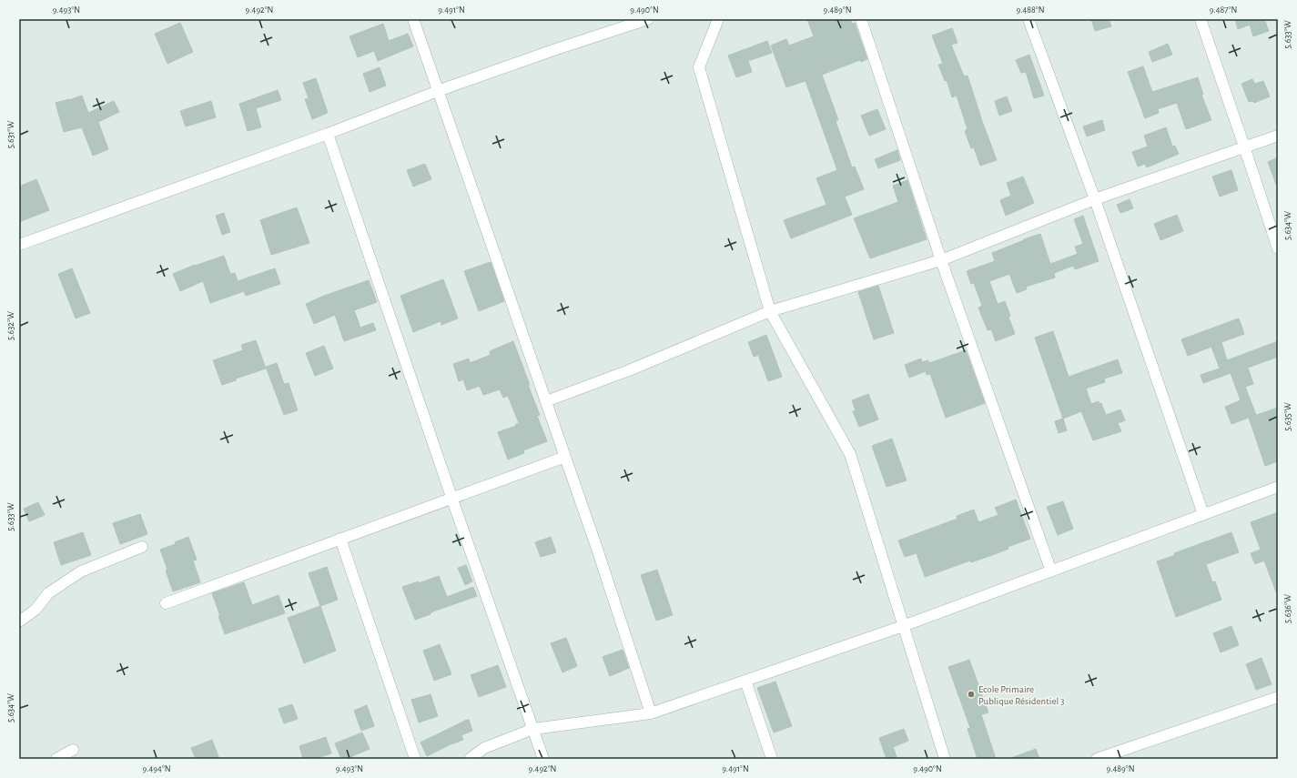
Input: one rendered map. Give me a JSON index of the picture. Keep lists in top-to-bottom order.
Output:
{
  "places": ["Ecole Primaire Publique Résidentiel 3"],
  "coordinates": [
    "9.493°N",
    "9.492°N",
    "9.491°N",
    "9.490°N",
    "9.489°N",
    "9.488°N",
    "9.487°N",
    "5.633°W",
    "5.631°W",
    "5.634°W",
    "5.632°W",
    "5.635°W",
    "5.636°W",
    "9.494°N"
  ]
}
